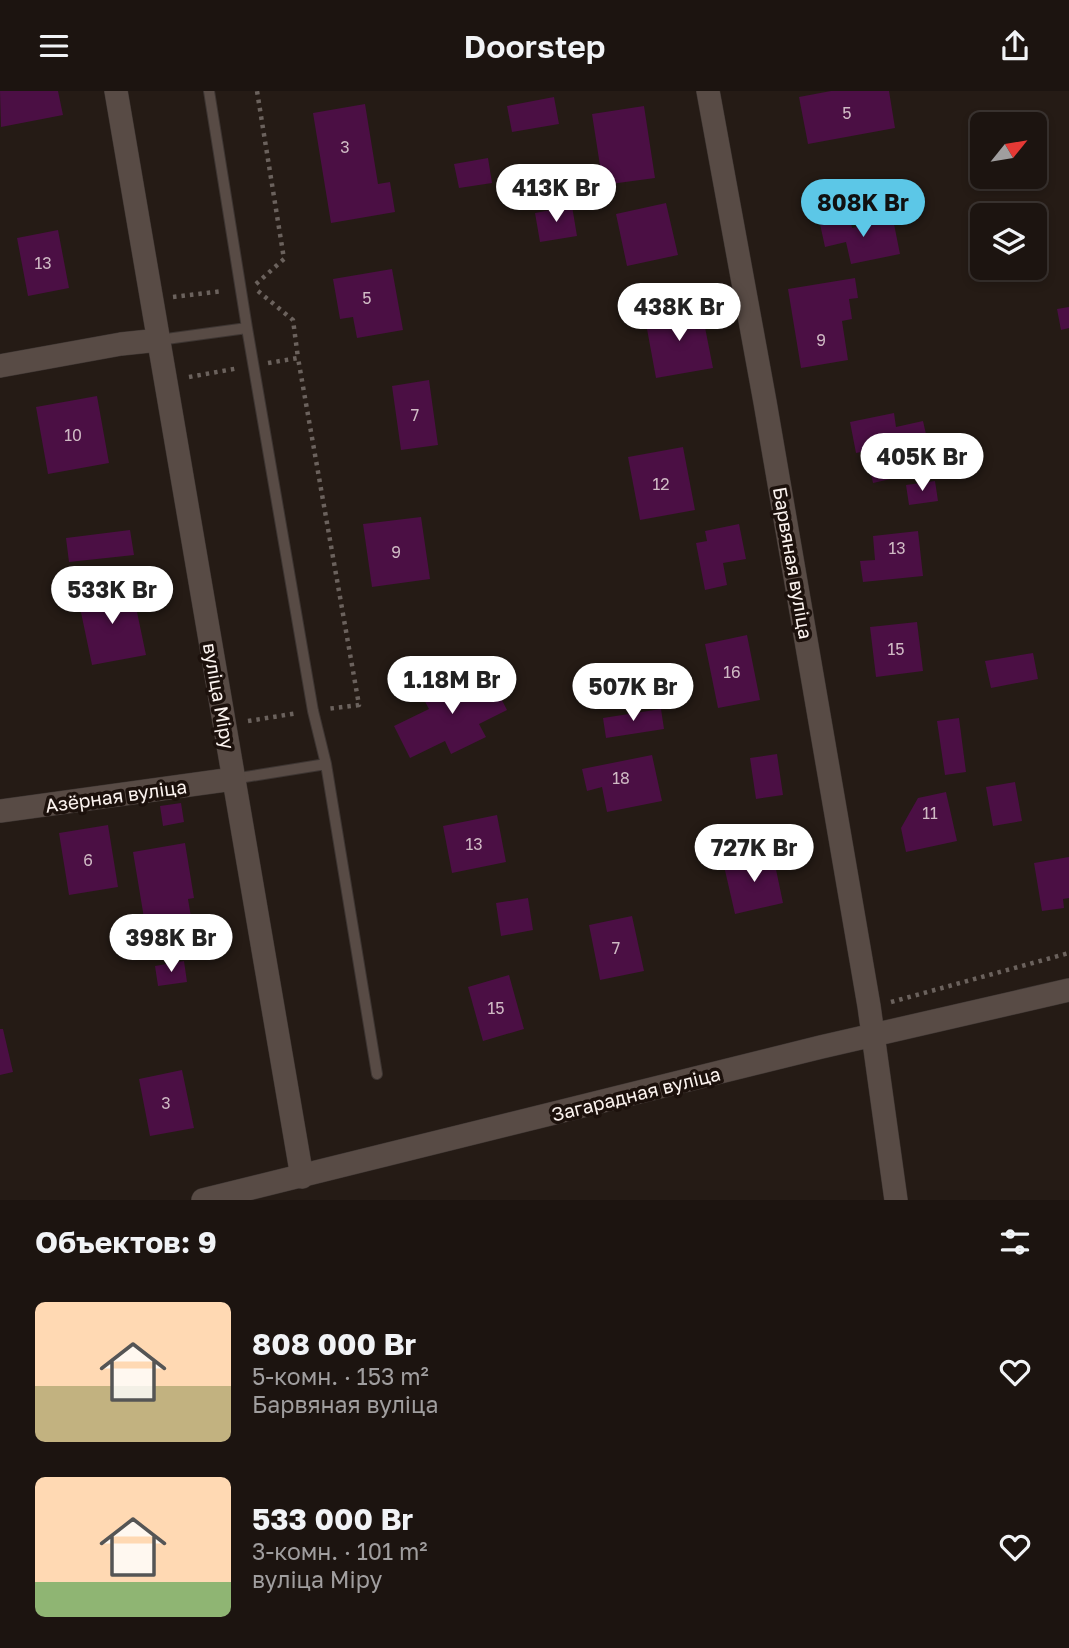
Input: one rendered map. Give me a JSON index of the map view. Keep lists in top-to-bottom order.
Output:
{
  "streets": {
    "street": [
      "Барвяная вуліца",
      "вуліца Міру",
      "Азёрная вуліца",
      "Загарадная вуліца"
    ]
  },
  "crossings": [
    ["Барвяная вуліца", "Загарадная вуліца"],
    ["вуліца Міру", "Азёрная вуліца"],
    ["вуліца Міру", "Загарадная вуліца"]
  ],
  "house_numbers": [
    "5",
    "3",
    "13",
    "5",
    "9",
    "7",
    "10",
    "12",
    "13",
    "9",
    "15",
    "16",
    "18",
    "11",
    "13",
    "6",
    "7",
    "15",
    "3"
  ],
  "north": "top right",
  "page": {
    "header": "Doorstep",
    "price": [
      "413K Br",
      "808K Br",
      "438K Br",
      "405K Br",
      "533K Br",
      "1.18M Br",
      "507K Br",
      "727K Br",
      "398K Br"
    ],
    "heading": "Объектов: 9",
    "list": [
      {
        "name": "808 000 Br",
        "note": "5-комн. · 153 m² · Барвяная вуліца"
      },
      {
        "name": "533 000 Br",
        "note": "3-комн. · 101 m² · вуліца Міру"
      }
    ]
  }
}
